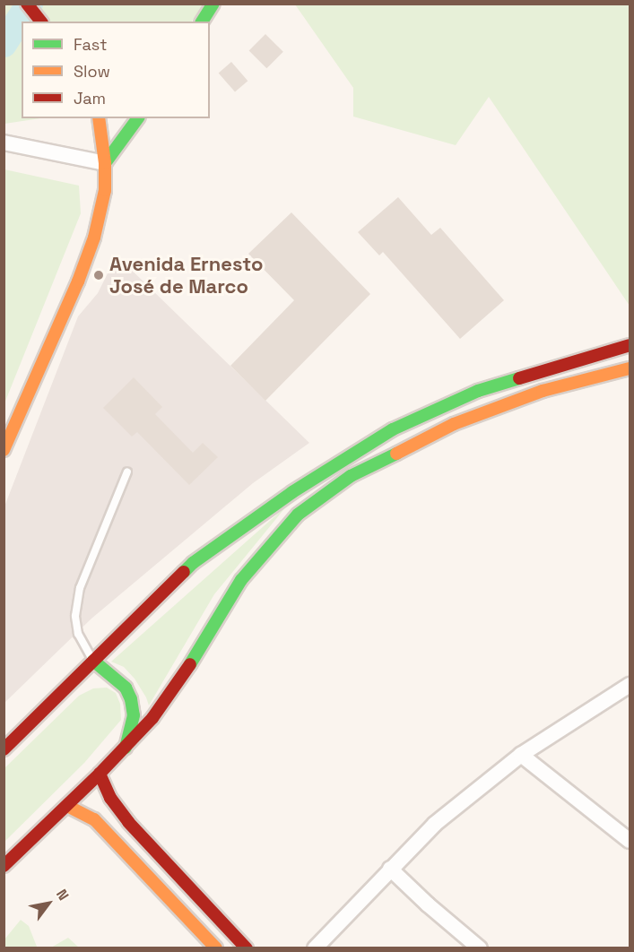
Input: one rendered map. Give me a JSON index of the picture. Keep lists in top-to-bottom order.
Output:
{
  "places": ["Avenida Ernesto José de Marco"],
  "legend": ["Fast", "Slow", "Jam"],
  "north": "top right"
}
